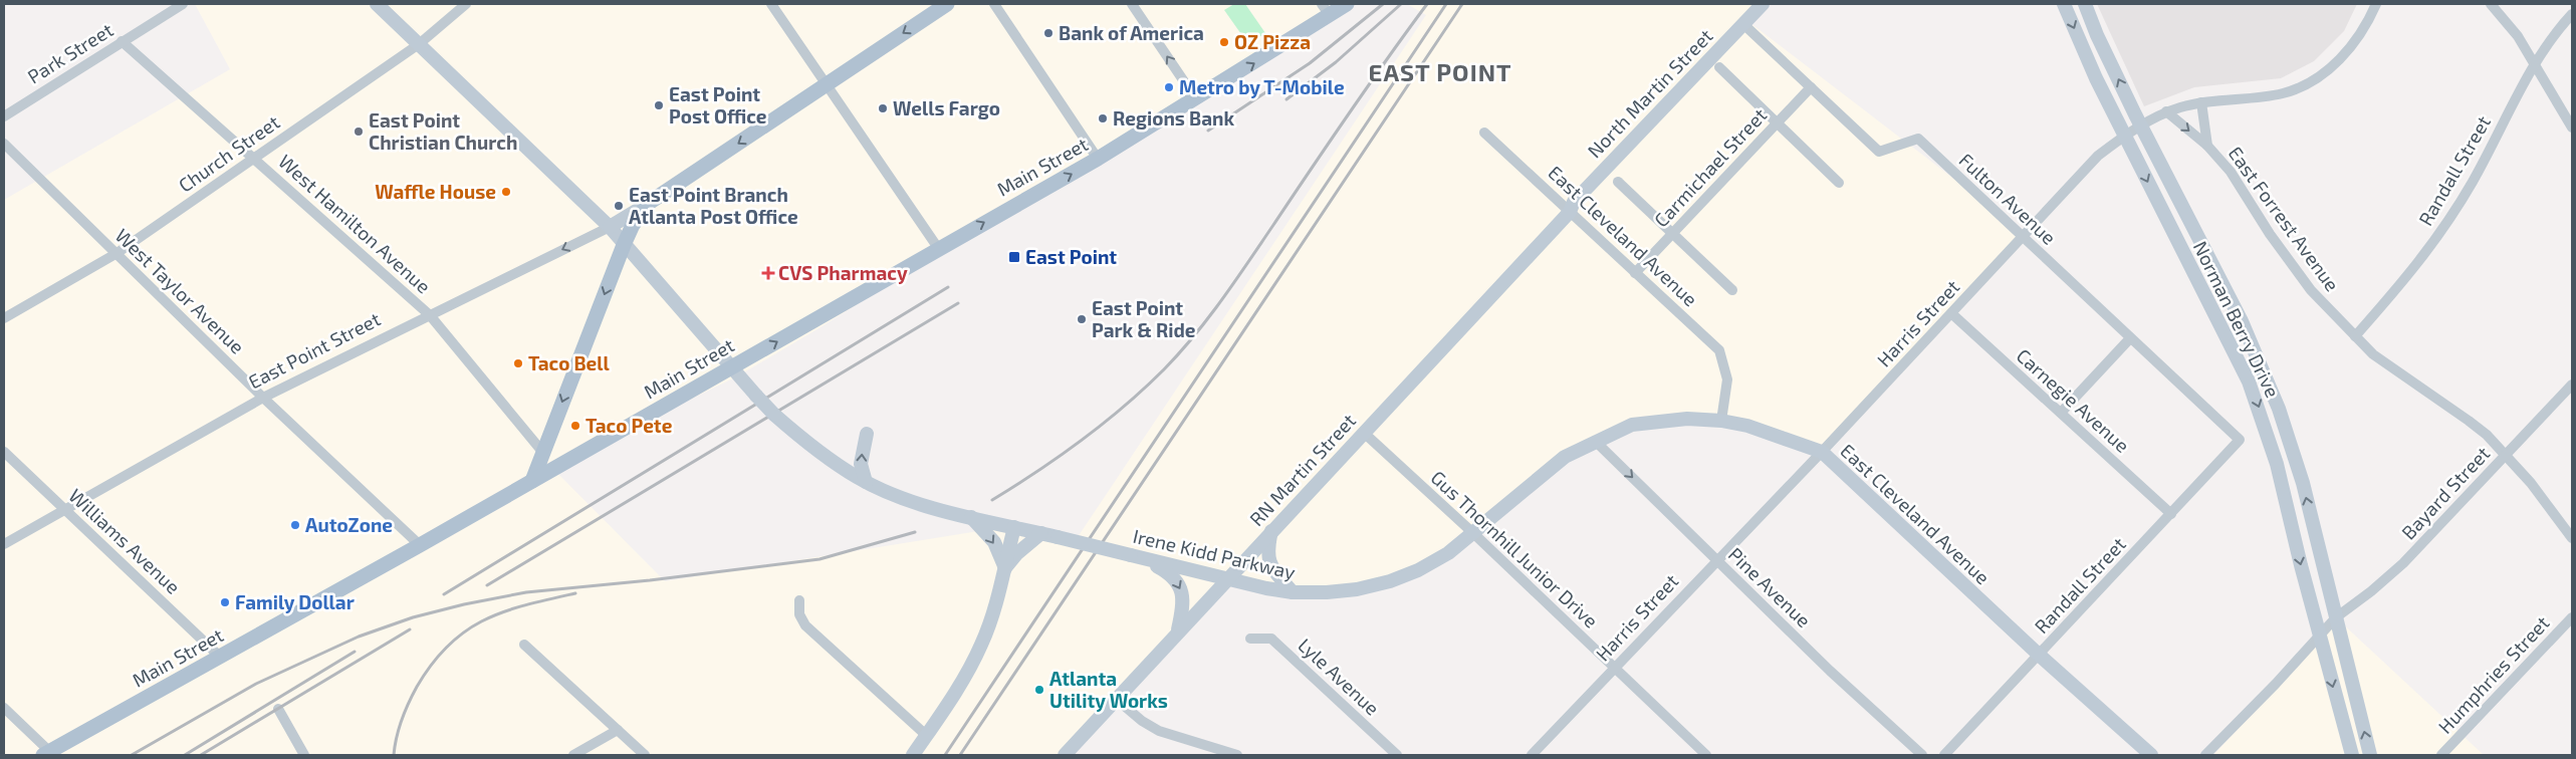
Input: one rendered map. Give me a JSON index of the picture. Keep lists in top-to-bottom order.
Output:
{
  "streets": {
    "main road": [
      "North Martin Street",
      "Main Street",
      "East Cleveland Avenue",
      "Norman Berry Drive",
      "East Point Street",
      "RN Martin Street",
      "Irene Kidd Parkway"
    ],
    "street": [
      "Park Street",
      "Church Street",
      "Carmichael Street",
      "Randall Street",
      "Fulton Avenue",
      "East Forrest Avenue",
      "West Hamilton Avenue",
      "West Taylor Avenue",
      "Harris Street",
      "Carnegie Avenue",
      "Bayard Street",
      "Williams Avenue",
      "Gus Thornhill Junior Drive",
      "Pine Avenue",
      "Humphries Street",
      "Lyle Avenue"
    ]
  },
  "crossings": [
    ["Park Street", "West Hamilton Avenue"],
    ["North Martin Street", "Fulton Avenue"],
    ["North Martin Street", "East Cleveland Avenue"],
    ["North Martin Street", "RN Martin Street"],
    ["Church Street", "West Hamilton Avenue"],
    ["Church Street", "West Taylor Avenue"],
    ["Church Street", "Irene Kidd Parkway"],
    ["Main Street", "West Taylor Avenue"],
    ["Main Street", "East Point Street"],
    ["Main Street", "Williams Avenue"],
    ["Main Street", "Irene Kidd Parkway"],
    ["Carmichael Street", "Fulton Avenue"],
    ["Carmichael Street", "East Cleveland Avenue"],
    ["Randall Street", "Fulton Avenue"],
    ["Randall Street", "East Forrest Avenue"],
    ["Randall Street", "East Cleveland Avenue"],
    ["Randall Street", "Carnegie Avenue"],
    ["Fulton Avenue", "Harris Street"],
    ["East Forrest Avenue", "Harris Street"],
    ["East Forrest Avenue", "Bayard Street"],
    ["West Hamilton Avenue", "East Point Street"],
    ["East Cleveland Avenue", "Harris Street"],
    ["East Cleveland Avenue", "RN Martin Street"],
    ["East Cleveland Avenue", "Irene Kidd Parkway"],
    ["West Taylor Avenue", "East Point Street"],
    ["Norman Berry Drive", "Harris Street"],
    ["Norman Berry Drive", "Bayard Street"],
    ["Harris Street", "Carnegie Avenue"],
    ["Harris Street", "Gus Thornhill Junior Drive"],
    ["Harris Street", "Pine Avenue"],
    ["East Point Street", "Williams Avenue"],
    ["East Point Street", "Irene Kidd Parkway"],
    ["RN Martin Street", "Gus Thornhill Junior Drive"],
    ["RN Martin Street", "Irene Kidd Parkway"],
    ["Gus Thornhill Junior Drive", "Irene Kidd Parkway"],
    ["Irene Kidd Parkway", "Pine Avenue"]
  ],
  "one_way": ["Main Street", "East Point Street", "Pine Avenue"],
  "districts": ["EAST POINT"],
  "places": {
    "other": [
      "Bank of America",
      "OZ Pizza",
      "Metro by T-Mobile",
      "East Point Post Office",
      "Wells Fargo",
      "Regions Bank",
      "East Point Christian Church",
      "Waffle House",
      "East Point Branch Atlanta Post Office",
      "East Point Park & Ride",
      "Taco Bell",
      "Taco Pete",
      "AutoZone",
      "Family Dollar",
      "Atlanta Utility Works"
    ],
    "transit": ["East Point"],
    "health": ["CVS Pharmacy"]
  }
}
